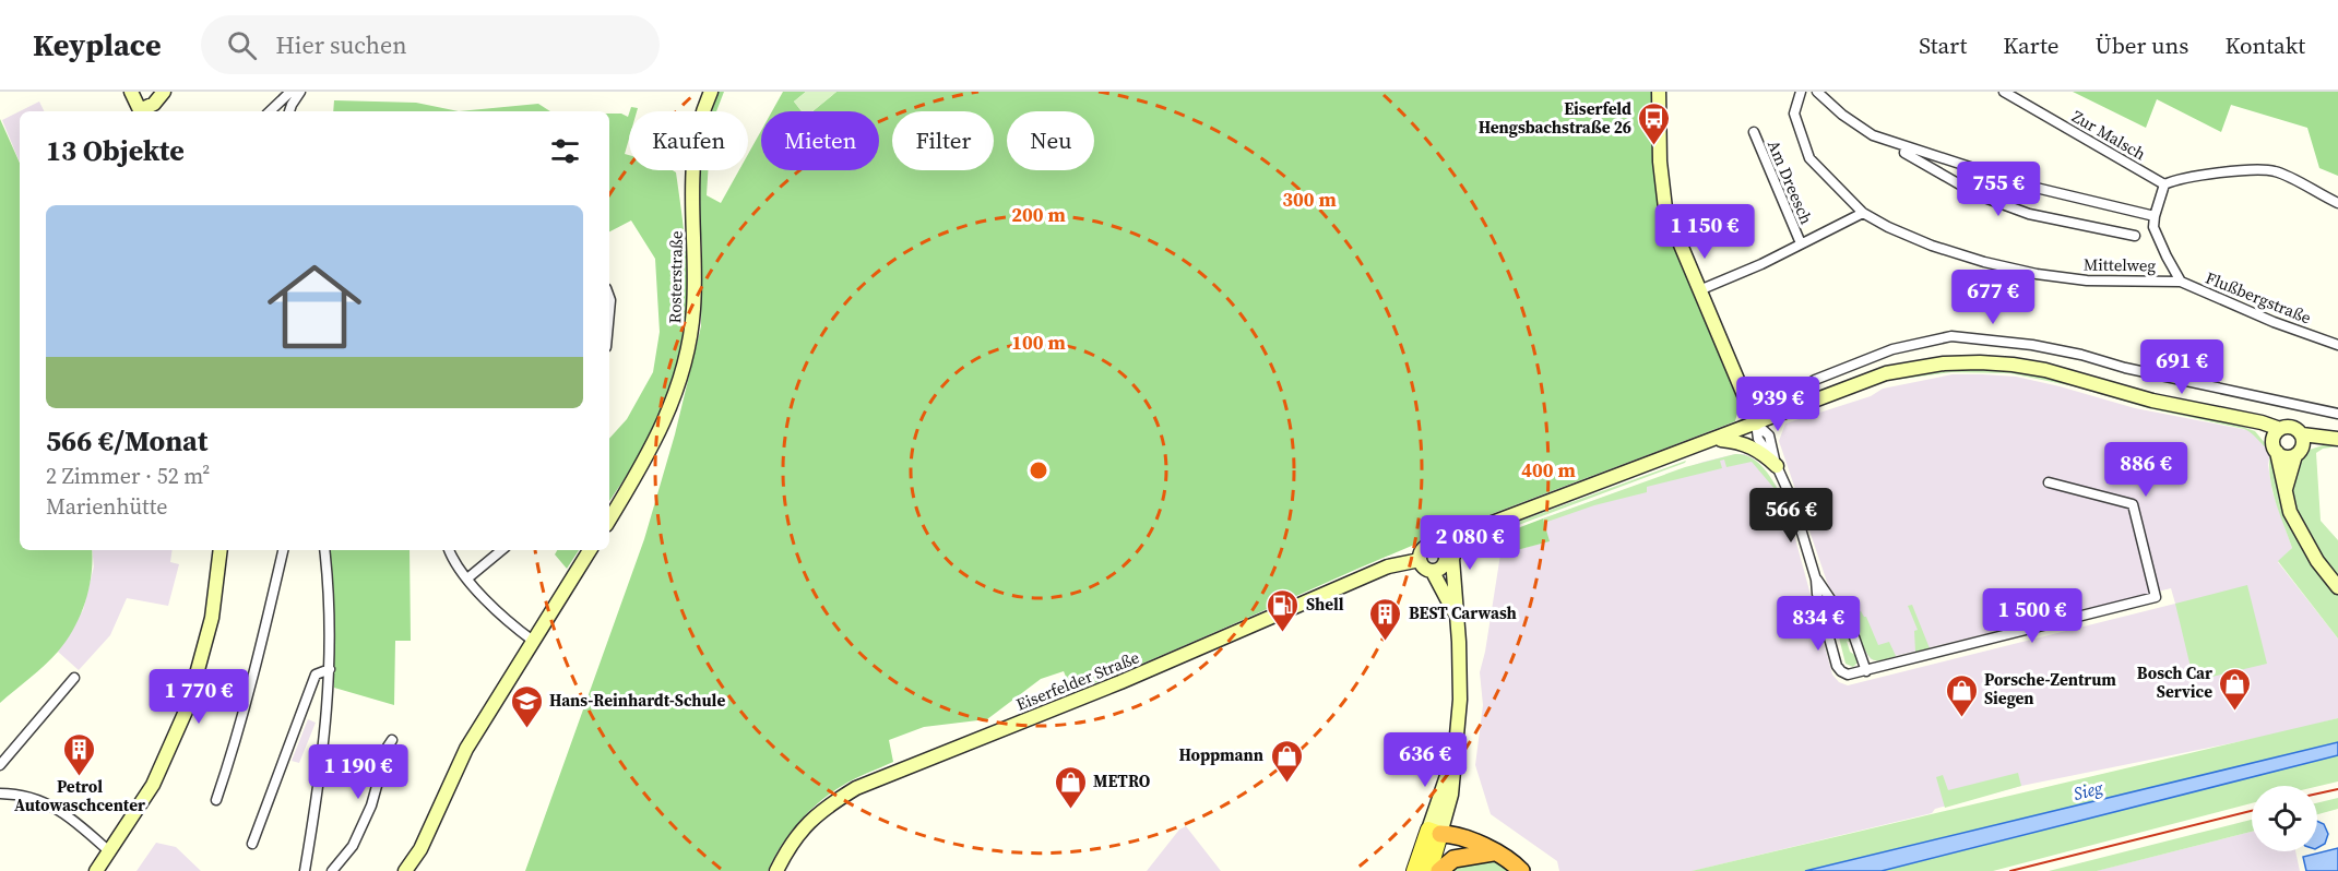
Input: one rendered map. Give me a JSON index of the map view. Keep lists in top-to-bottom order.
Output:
{
  "streets": {
    "main road": ["Rosterstraße", "Eiserfelder Straße"],
    "street": [
      "Zur Malsch",
      "Am Dreesch",
      "Mittelweg",
      "Flußbergstraße"
    ]
  },
  "crossings": [
    ["Am Dreesch", "Mittelweg"],
    ["Mittelweg", "Flußbergstraße"]
  ],
  "water": ["Sieg"],
  "places": {
    "bus stop": ["Eiserfeld Hengsbachstraße 26"],
    "fuel station": ["Shell"],
    "building": ["BEST Carwash", "Petrol Autowaschcenter"],
    "shop": [
      "Bosch Car Service",
      "Porsche-Zentrum Siegen",
      "Hoppmann",
      "METRO"
    ],
    "school or university": ["Hans-Reinhardt-Schule"]
  },
  "page": {
    "header": "Keyplace",
    "search": "Hier suchen",
    "nav": [
      "Start",
      "Karte",
      "Über uns",
      "Kontakt"
    ],
    "chip": [
      "Kaufen",
      "Mieten",
      "Filter",
      "Neu"
    ],
    "heading": "13 Objekte",
    "price": [
      "755 €",
      "1 150 €",
      "677 €",
      "691 €",
      "939 €",
      "886 €",
      "566 €",
      "2 080 €",
      "1 500 €",
      "834 €",
      "1 770 €",
      "636 €",
      "1 190 €"
    ],
    "list": [
      {
        "name": "566 €/Monat",
        "note": "2 Zimmer · 52 m² · Marienhütte"
      }
    ]
  },
  "rings": [
    "300 m",
    "200 m",
    "100 m",
    "400 m"
  ]
}
